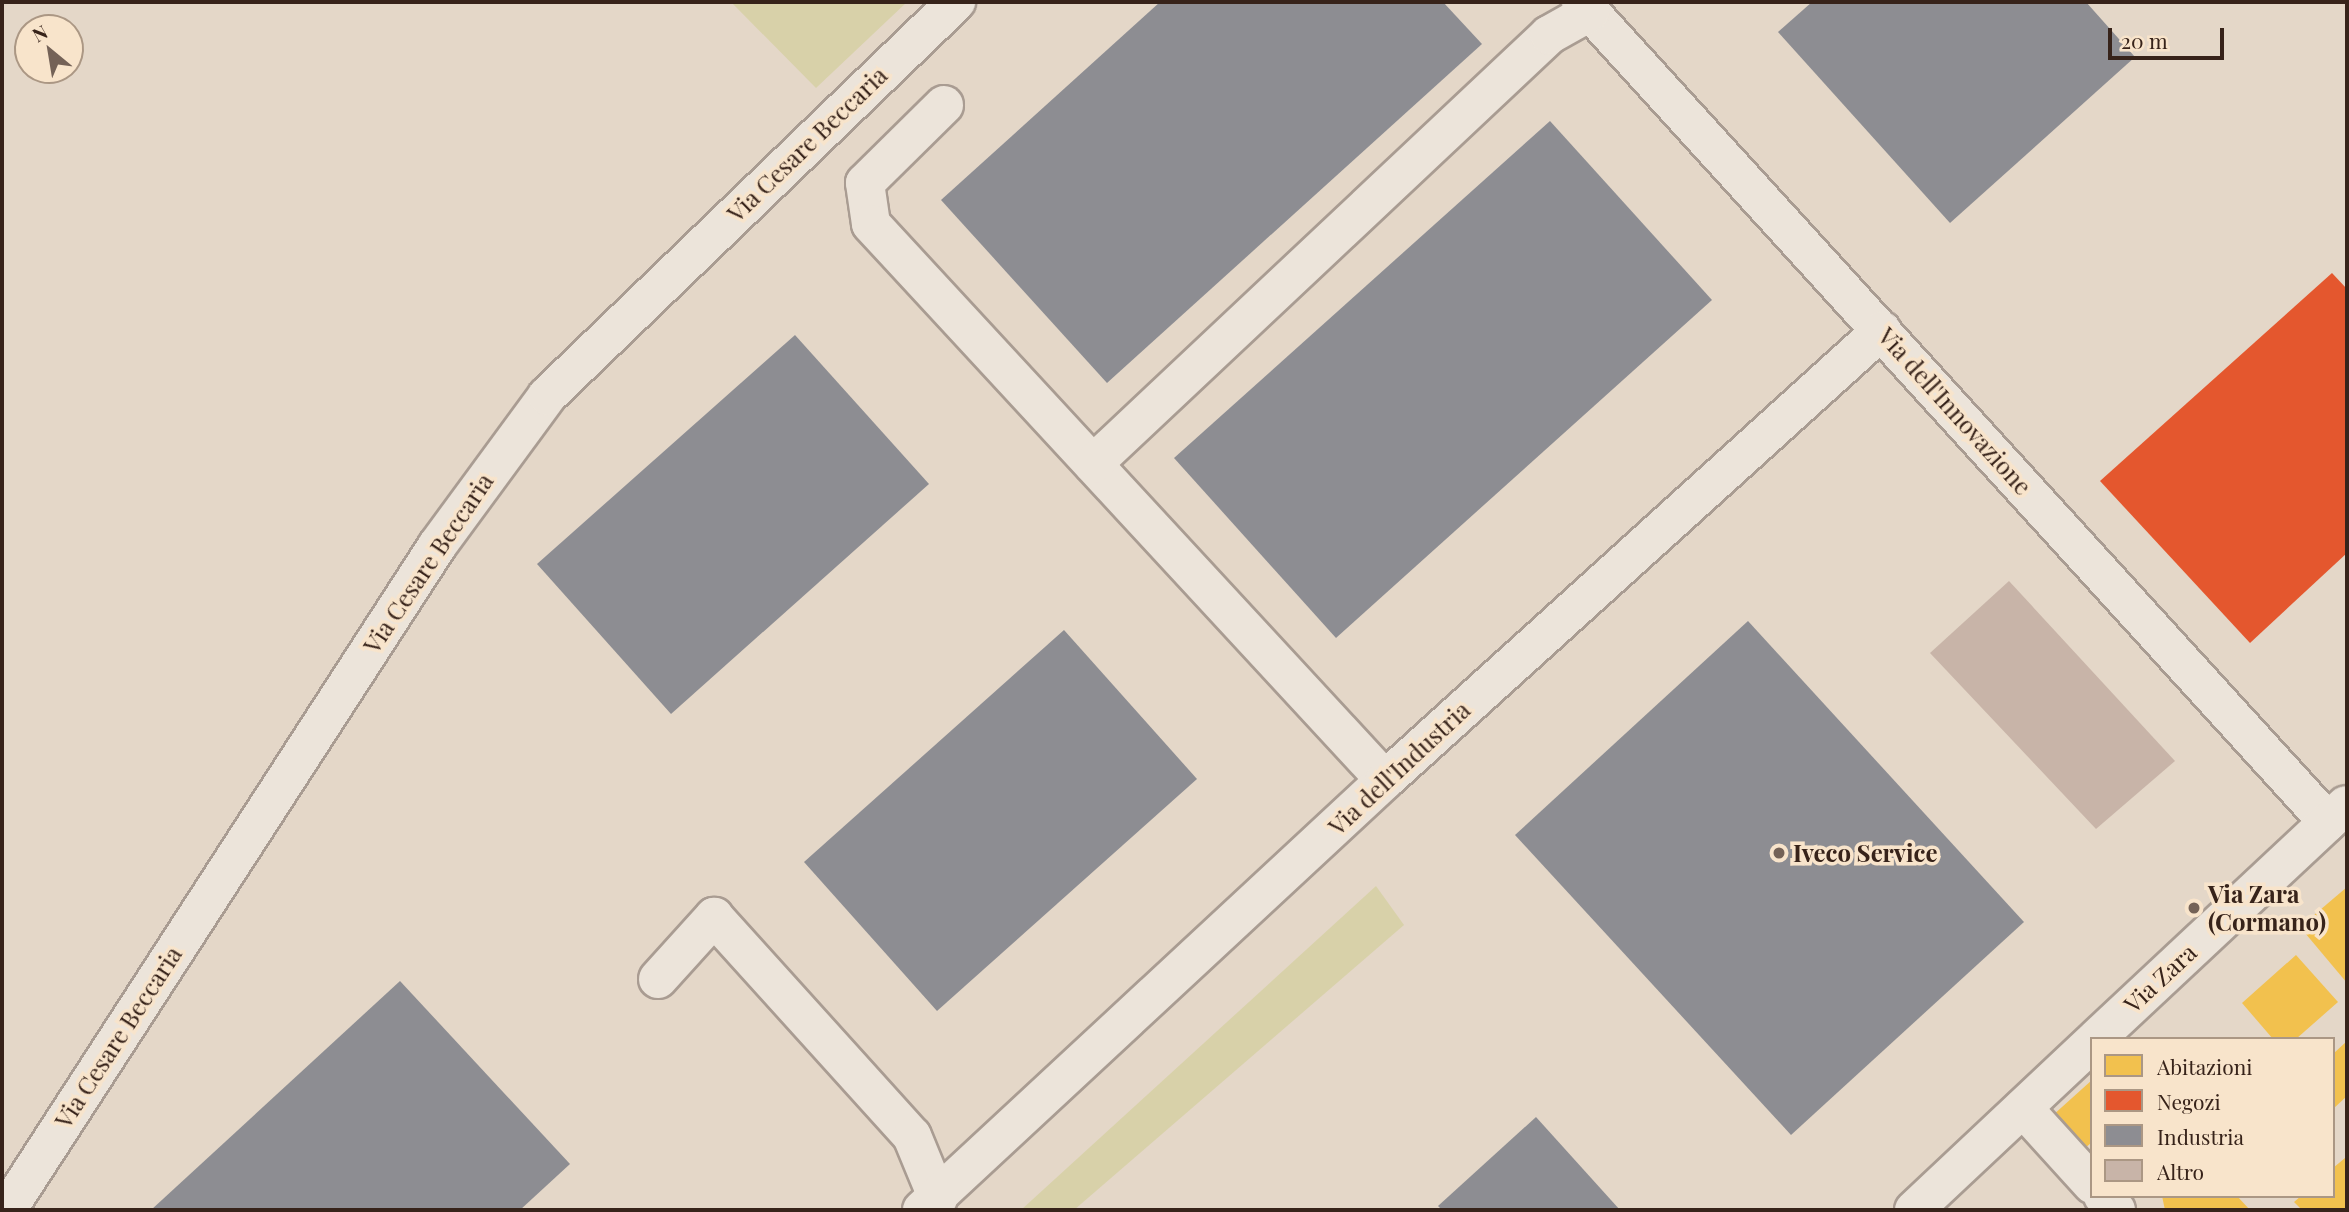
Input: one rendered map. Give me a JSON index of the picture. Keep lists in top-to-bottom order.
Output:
{
  "streets": {
    "street": [
      "Via Cesare Beccaria",
      "Via dell'Innovazione",
      "Via dell'Industria",
      "Via Zara"
    ]
  },
  "crossings": [
    ["Via dell'Innovazione", "Via dell'Industria"],
    ["Via dell'Innovazione", "Via Zara"]
  ],
  "places": ["Iveco Service", "Via Zara (Cormano)"],
  "legend": [
    "Abitazioni",
    "Negozi",
    "Industria",
    "Altro"
  ],
  "scale_bar": "20 m",
  "north": "top left"
}
